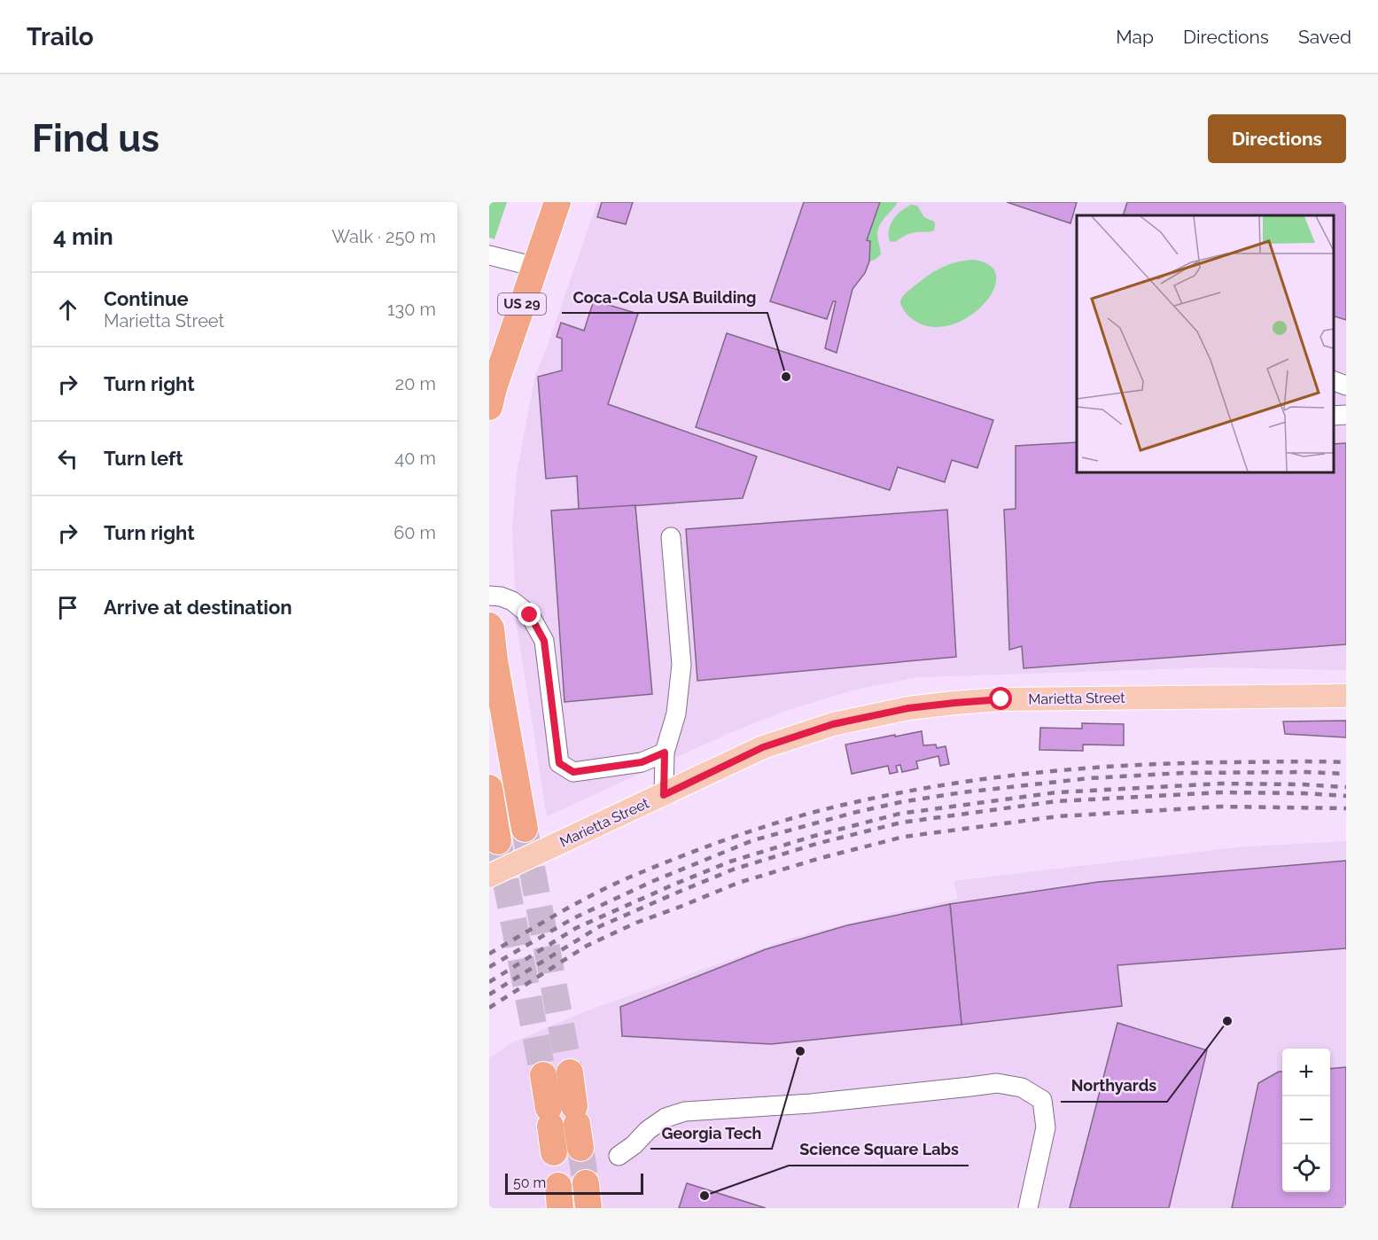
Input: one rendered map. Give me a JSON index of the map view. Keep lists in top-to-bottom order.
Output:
{
  "streets": {
    "highway": ["US 29"],
    "main road": ["Marietta Street"]
  },
  "places": [
    "Coca-Cola USA Building",
    "Northyards",
    "Georgia Tech",
    "Science Square Labs"
  ],
  "scale_bar": "50 m",
  "page": {
    "header": "Trailo",
    "nav": ["Map", "Directions", "Saved"],
    "buttons": "Directions",
    "title": "Find us",
    "heading": ["4 min", "Walk · 250 m"],
    "list": [
      ["Continue", "Marietta Street", "130 m"],
      ["Turn right", "20 m"],
      ["Turn left", "40 m"],
      ["Turn right", "60 m"],
      "Arrive at destination"
    ],
    "map_buttons": ["+", "−"],
    "scale": "50 m"
  }
}
